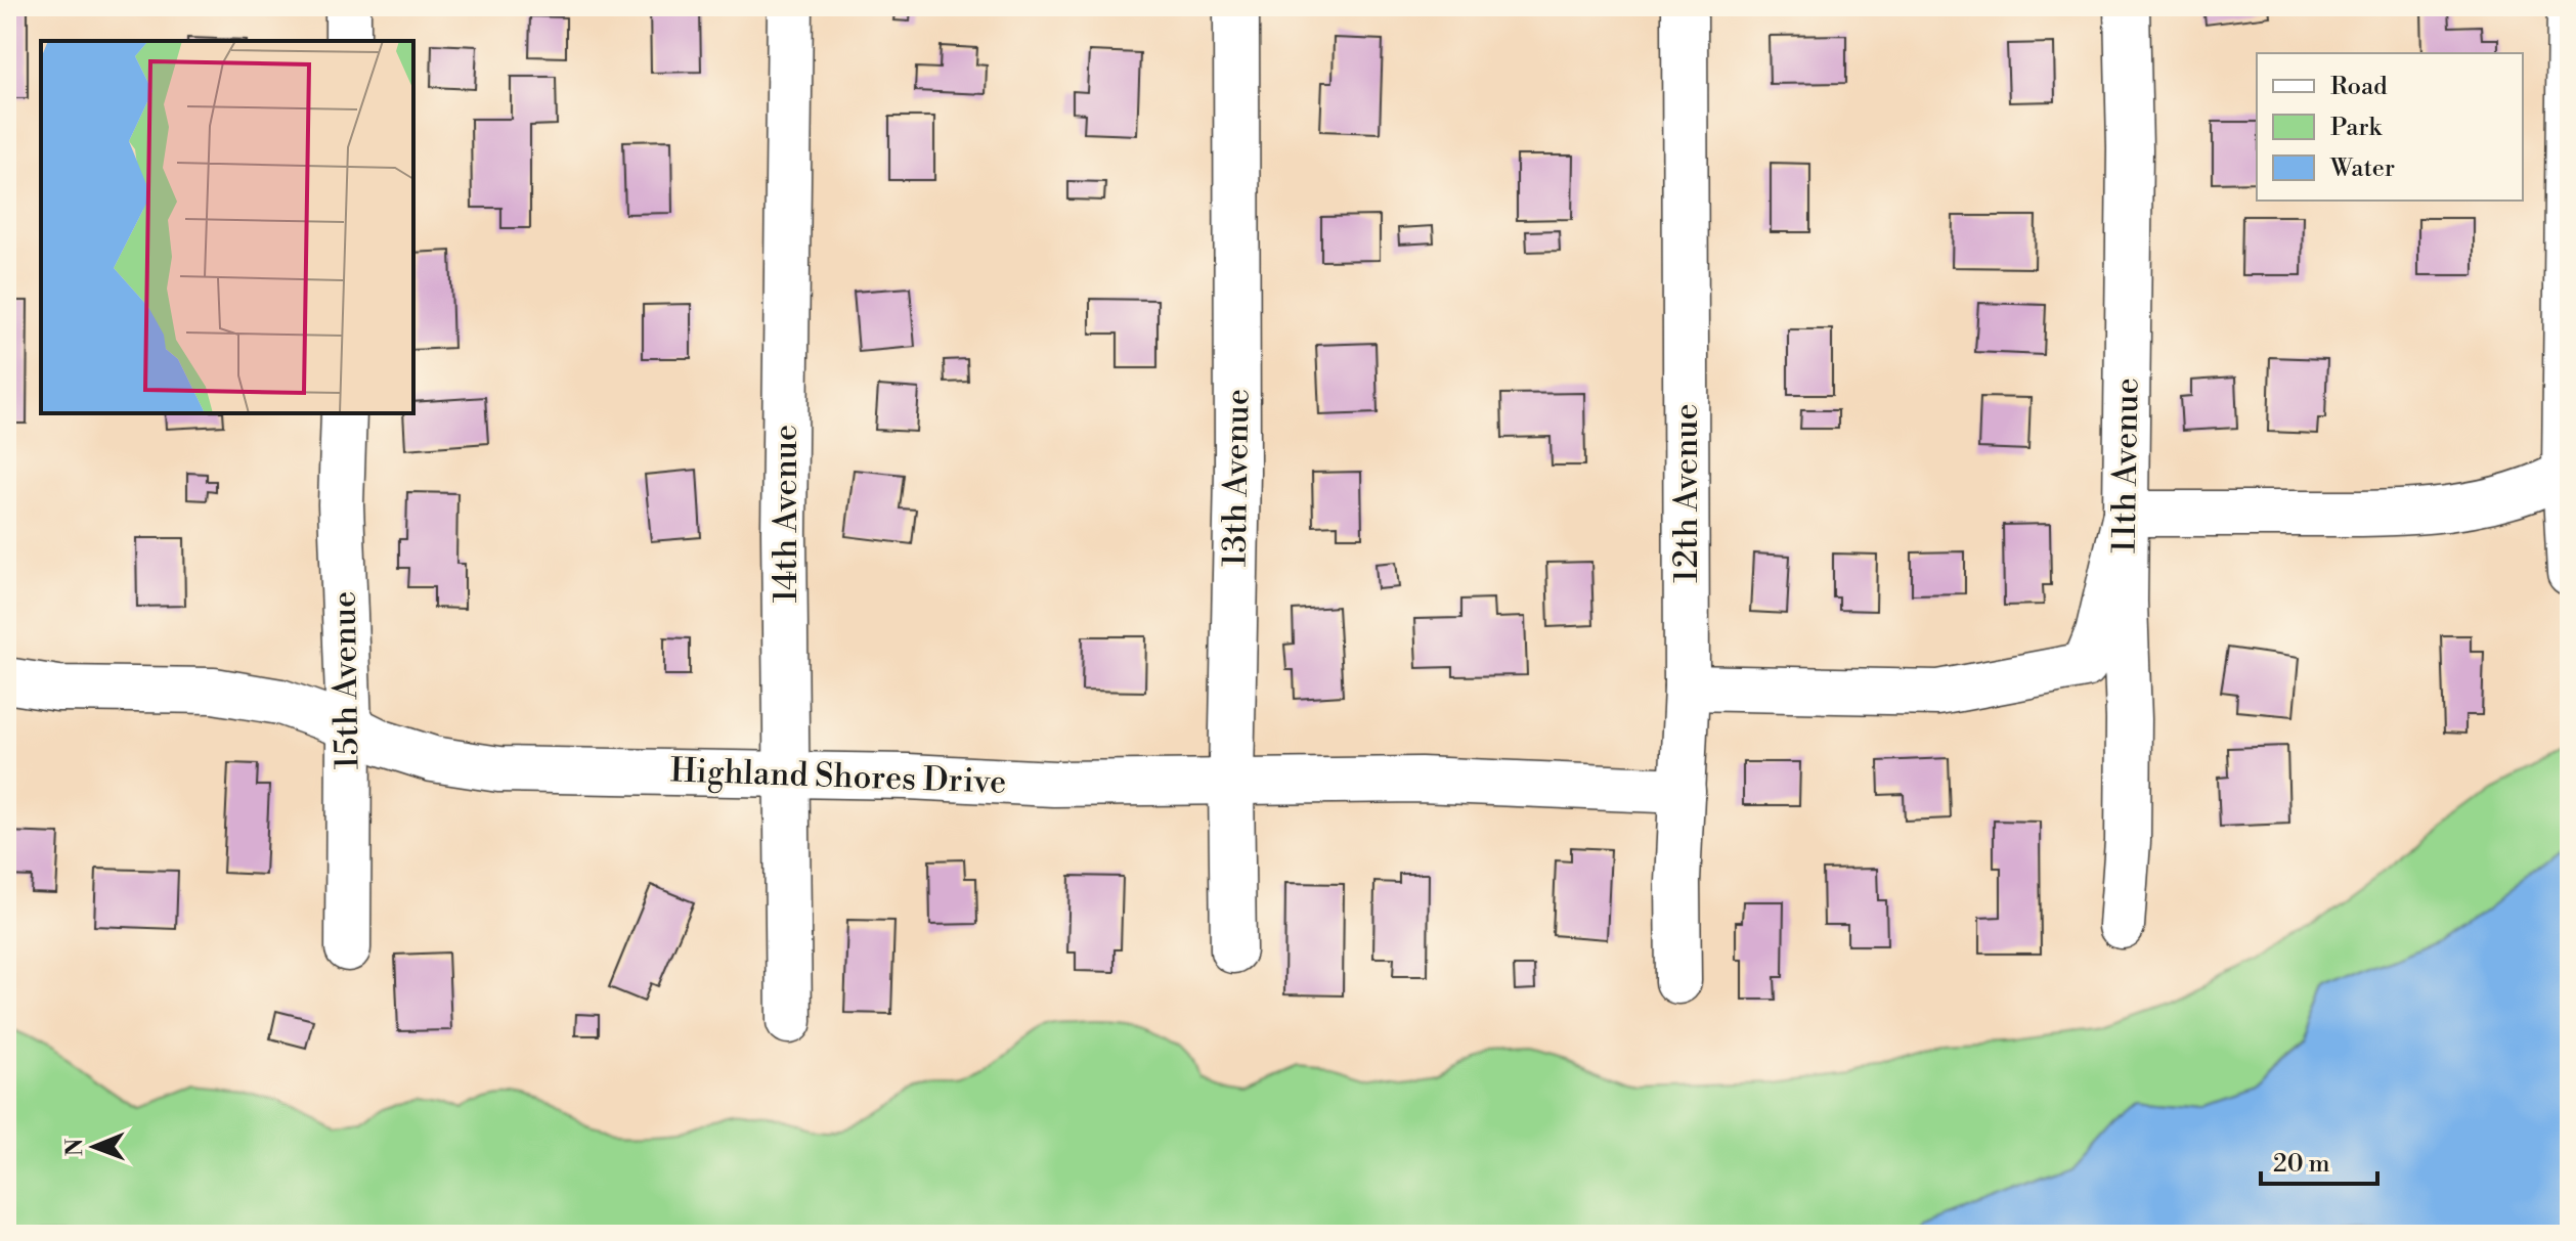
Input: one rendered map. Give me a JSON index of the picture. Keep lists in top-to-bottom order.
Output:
{
  "streets": {
    "street": [
      "11th Avenue",
      "13th Avenue",
      "12th Avenue",
      "14th Avenue",
      "15th Avenue",
      "Highland Shores Drive"
    ]
  },
  "crossings": [
    ["13th Avenue", "Highland Shores Drive"],
    ["12th Avenue", "Highland Shores Drive"],
    ["14th Avenue", "Highland Shores Drive"],
    ["15th Avenue", "Highland Shores Drive"]
  ],
  "legend": ["Road", "Park", "Water"],
  "scale_bar": "20 m",
  "north": "left"
}
